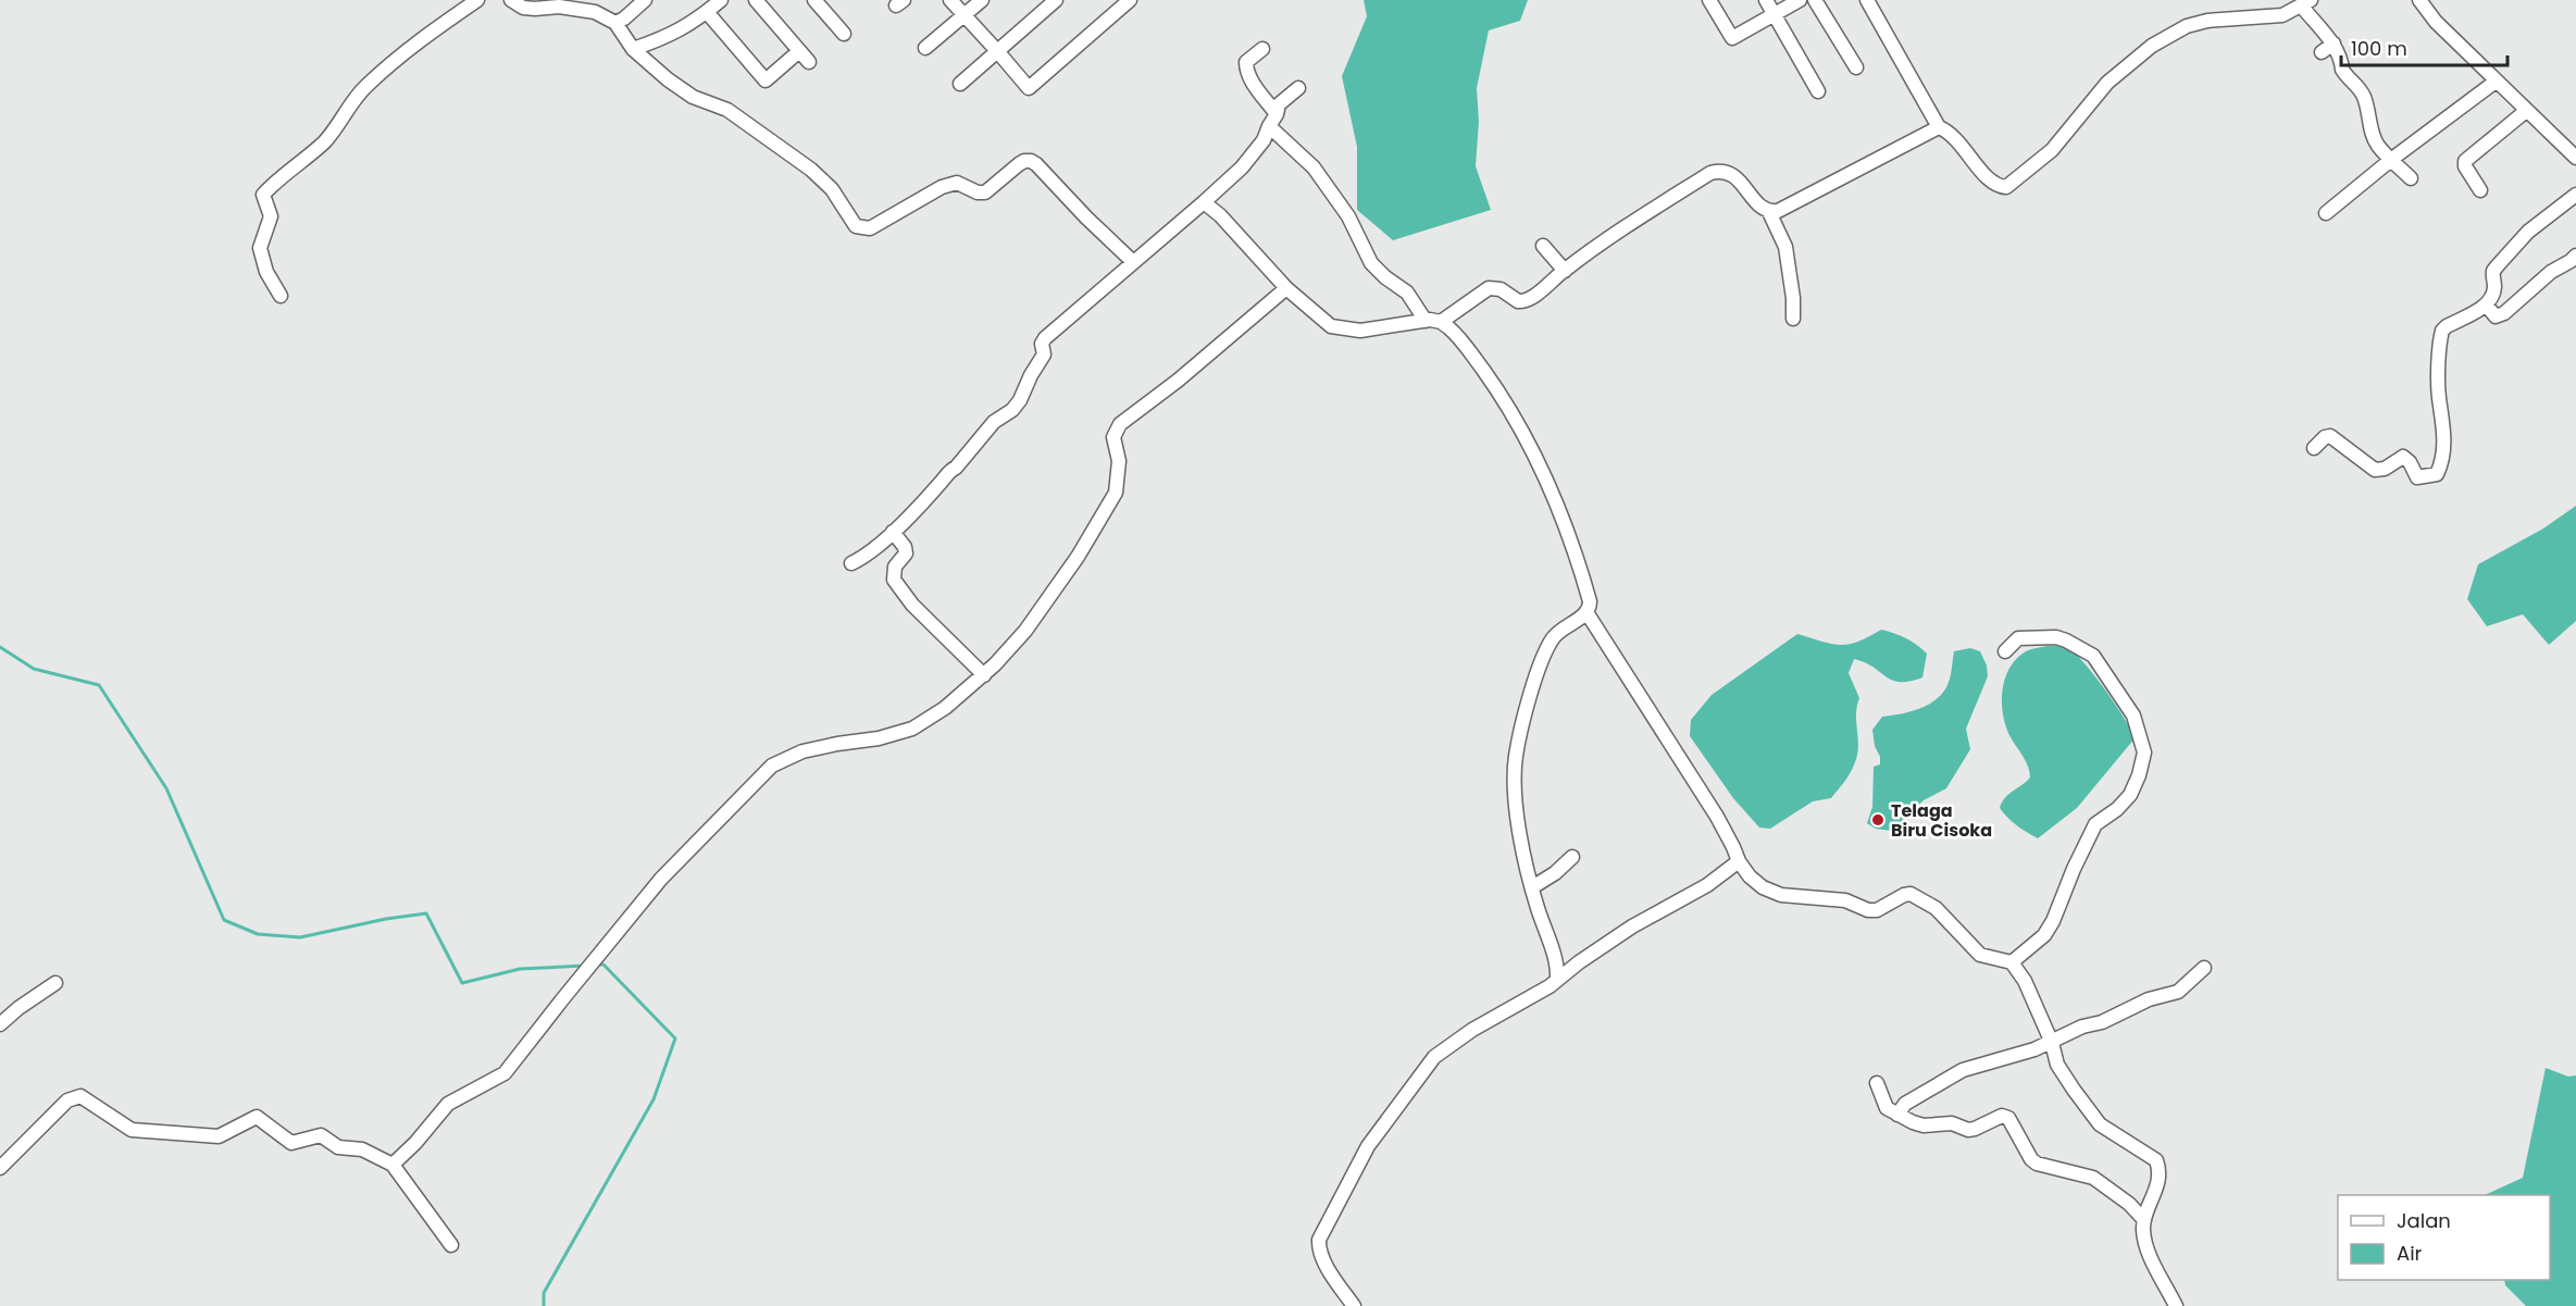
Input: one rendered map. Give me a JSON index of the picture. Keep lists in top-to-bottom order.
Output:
{
  "places": ["Telaga Biru Cisoka"],
  "legend": ["Jalan", "Air"],
  "scale_bar": "100 m"
}
